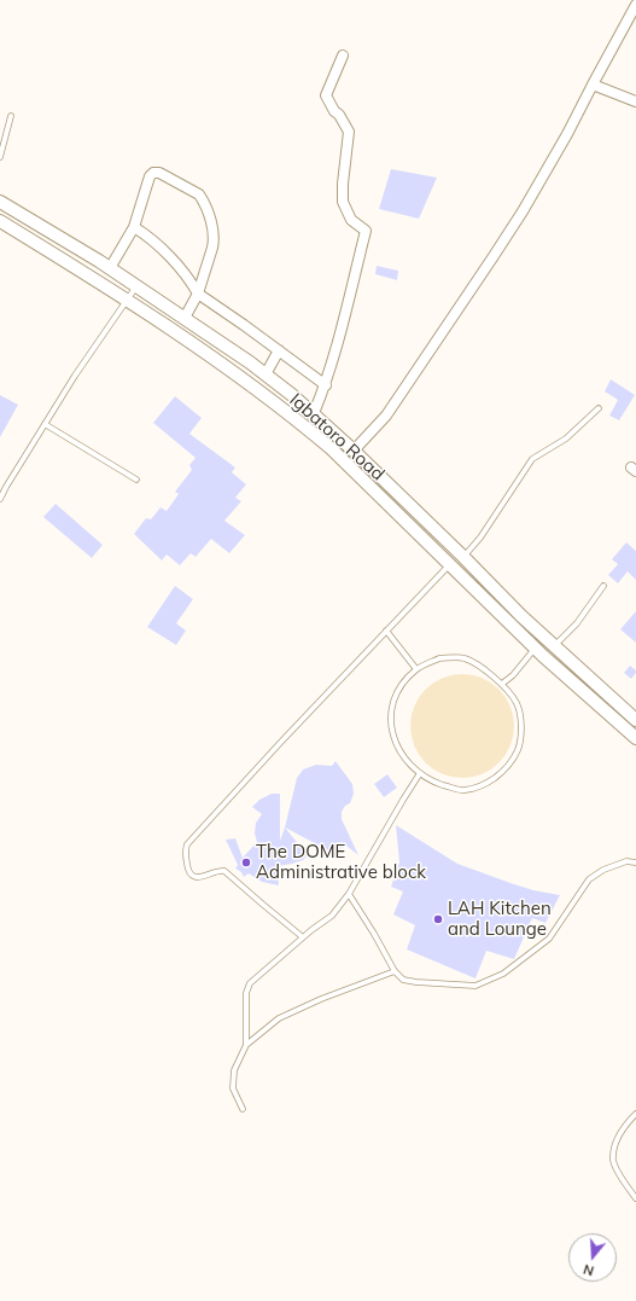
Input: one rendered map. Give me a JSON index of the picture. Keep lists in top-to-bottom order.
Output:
{
  "streets": {
    "street": ["Igbatoro Road"]
  },
  "places": ["The DOME Administrative block", "LAH Kitchen and Lounge"],
  "north": "bottom"
}
